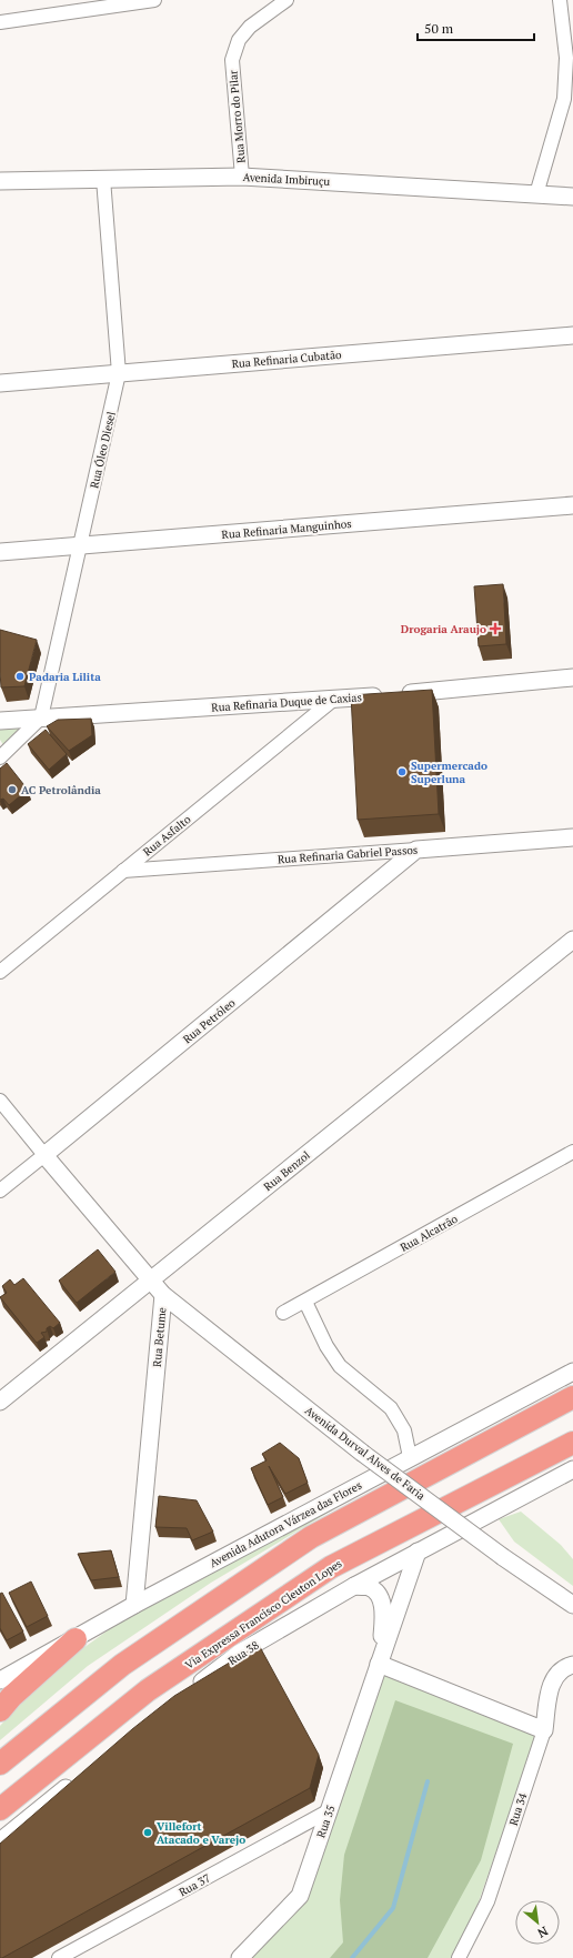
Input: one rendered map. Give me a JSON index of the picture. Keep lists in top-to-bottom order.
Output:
{
  "streets": {
    "highway": ["Via Expressa Francisco Cleuton Lopes"],
    "street": [
      "Rua Morro do Pilar",
      "Avenida Imbiruçu",
      "Rua Refinaria Cubatão",
      "Rua Óleo Diesel",
      "Rua Refinaria Manguinhos",
      "Rua Refinaria Duque de Caxias",
      "Rua Asfalto",
      "Rua Refinaria Gabriel Passos",
      "Rua Petróleo",
      "Rua Benzol",
      "Rua Alcatrão",
      "Rua Betume",
      "Avenida Durval Alves de Faria",
      "Avenida Adutora Várzea das Flores",
      "Rua 38",
      "Rua 34",
      "Rua 35",
      "Rua 37"
    ]
  },
  "crossings": [
    ["Rua Morro do Pilar", "Avenida Imbiruçu"],
    ["Avenida Imbiruçu", "Rua Óleo Diesel"],
    ["Rua Refinaria Cubatão", "Rua Óleo Diesel"],
    ["Rua Óleo Diesel", "Rua Refinaria Manguinhos"],
    ["Rua Óleo Diesel", "Rua Refinaria Duque de Caxias"],
    ["Rua Refinaria Duque de Caxias", "Rua Asfalto"],
    ["Rua Asfalto", "Rua Refinaria Gabriel Passos"],
    ["Rua Refinaria Gabriel Passos", "Rua Petróleo"],
    ["Rua Petróleo", "Rua Betume"],
    ["Rua Benzol", "Rua Betume"],
    ["Rua Betume", "Avenida Durval Alves de Faria"],
    ["Rua Betume", "Avenida Adutora Várzea das Flores"],
    ["Rua 38", "Rua 35"],
    ["Rua 35", "Rua 37"]
  ],
  "places": {
    "health": ["Drogaria Araujo"],
    "other": [
      "Padaria Lilita",
      "Supermercado Superluna",
      "AC Petrolândia",
      "Villefort Atacado e Varejo"
    ]
  },
  "scale_bar": "50 m",
  "north": "bottom right"
}
